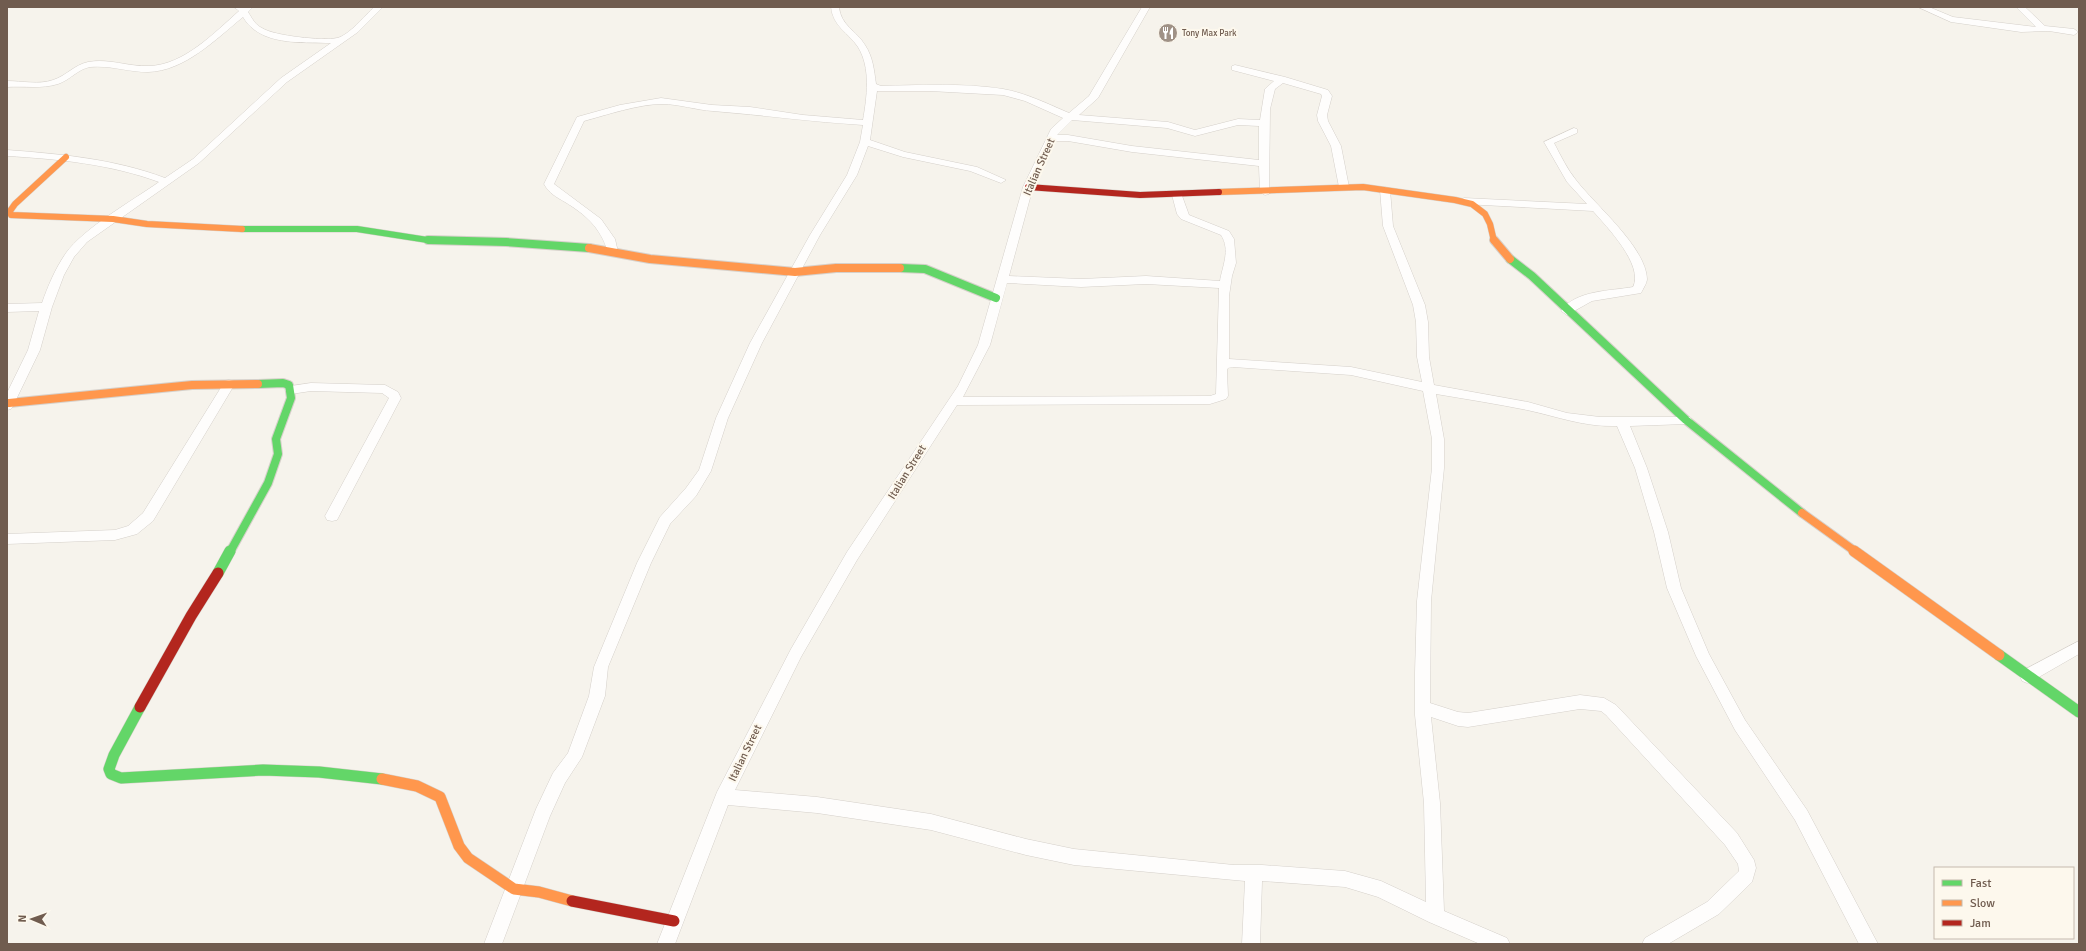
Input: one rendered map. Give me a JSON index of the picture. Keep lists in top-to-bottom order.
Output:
{
  "streets": {
    "street": ["Italian Street"]
  },
  "places": {
    "restaurant": ["Tony Max Park"]
  },
  "legend": ["Fast", "Slow", "Jam"],
  "north": "left"
}
